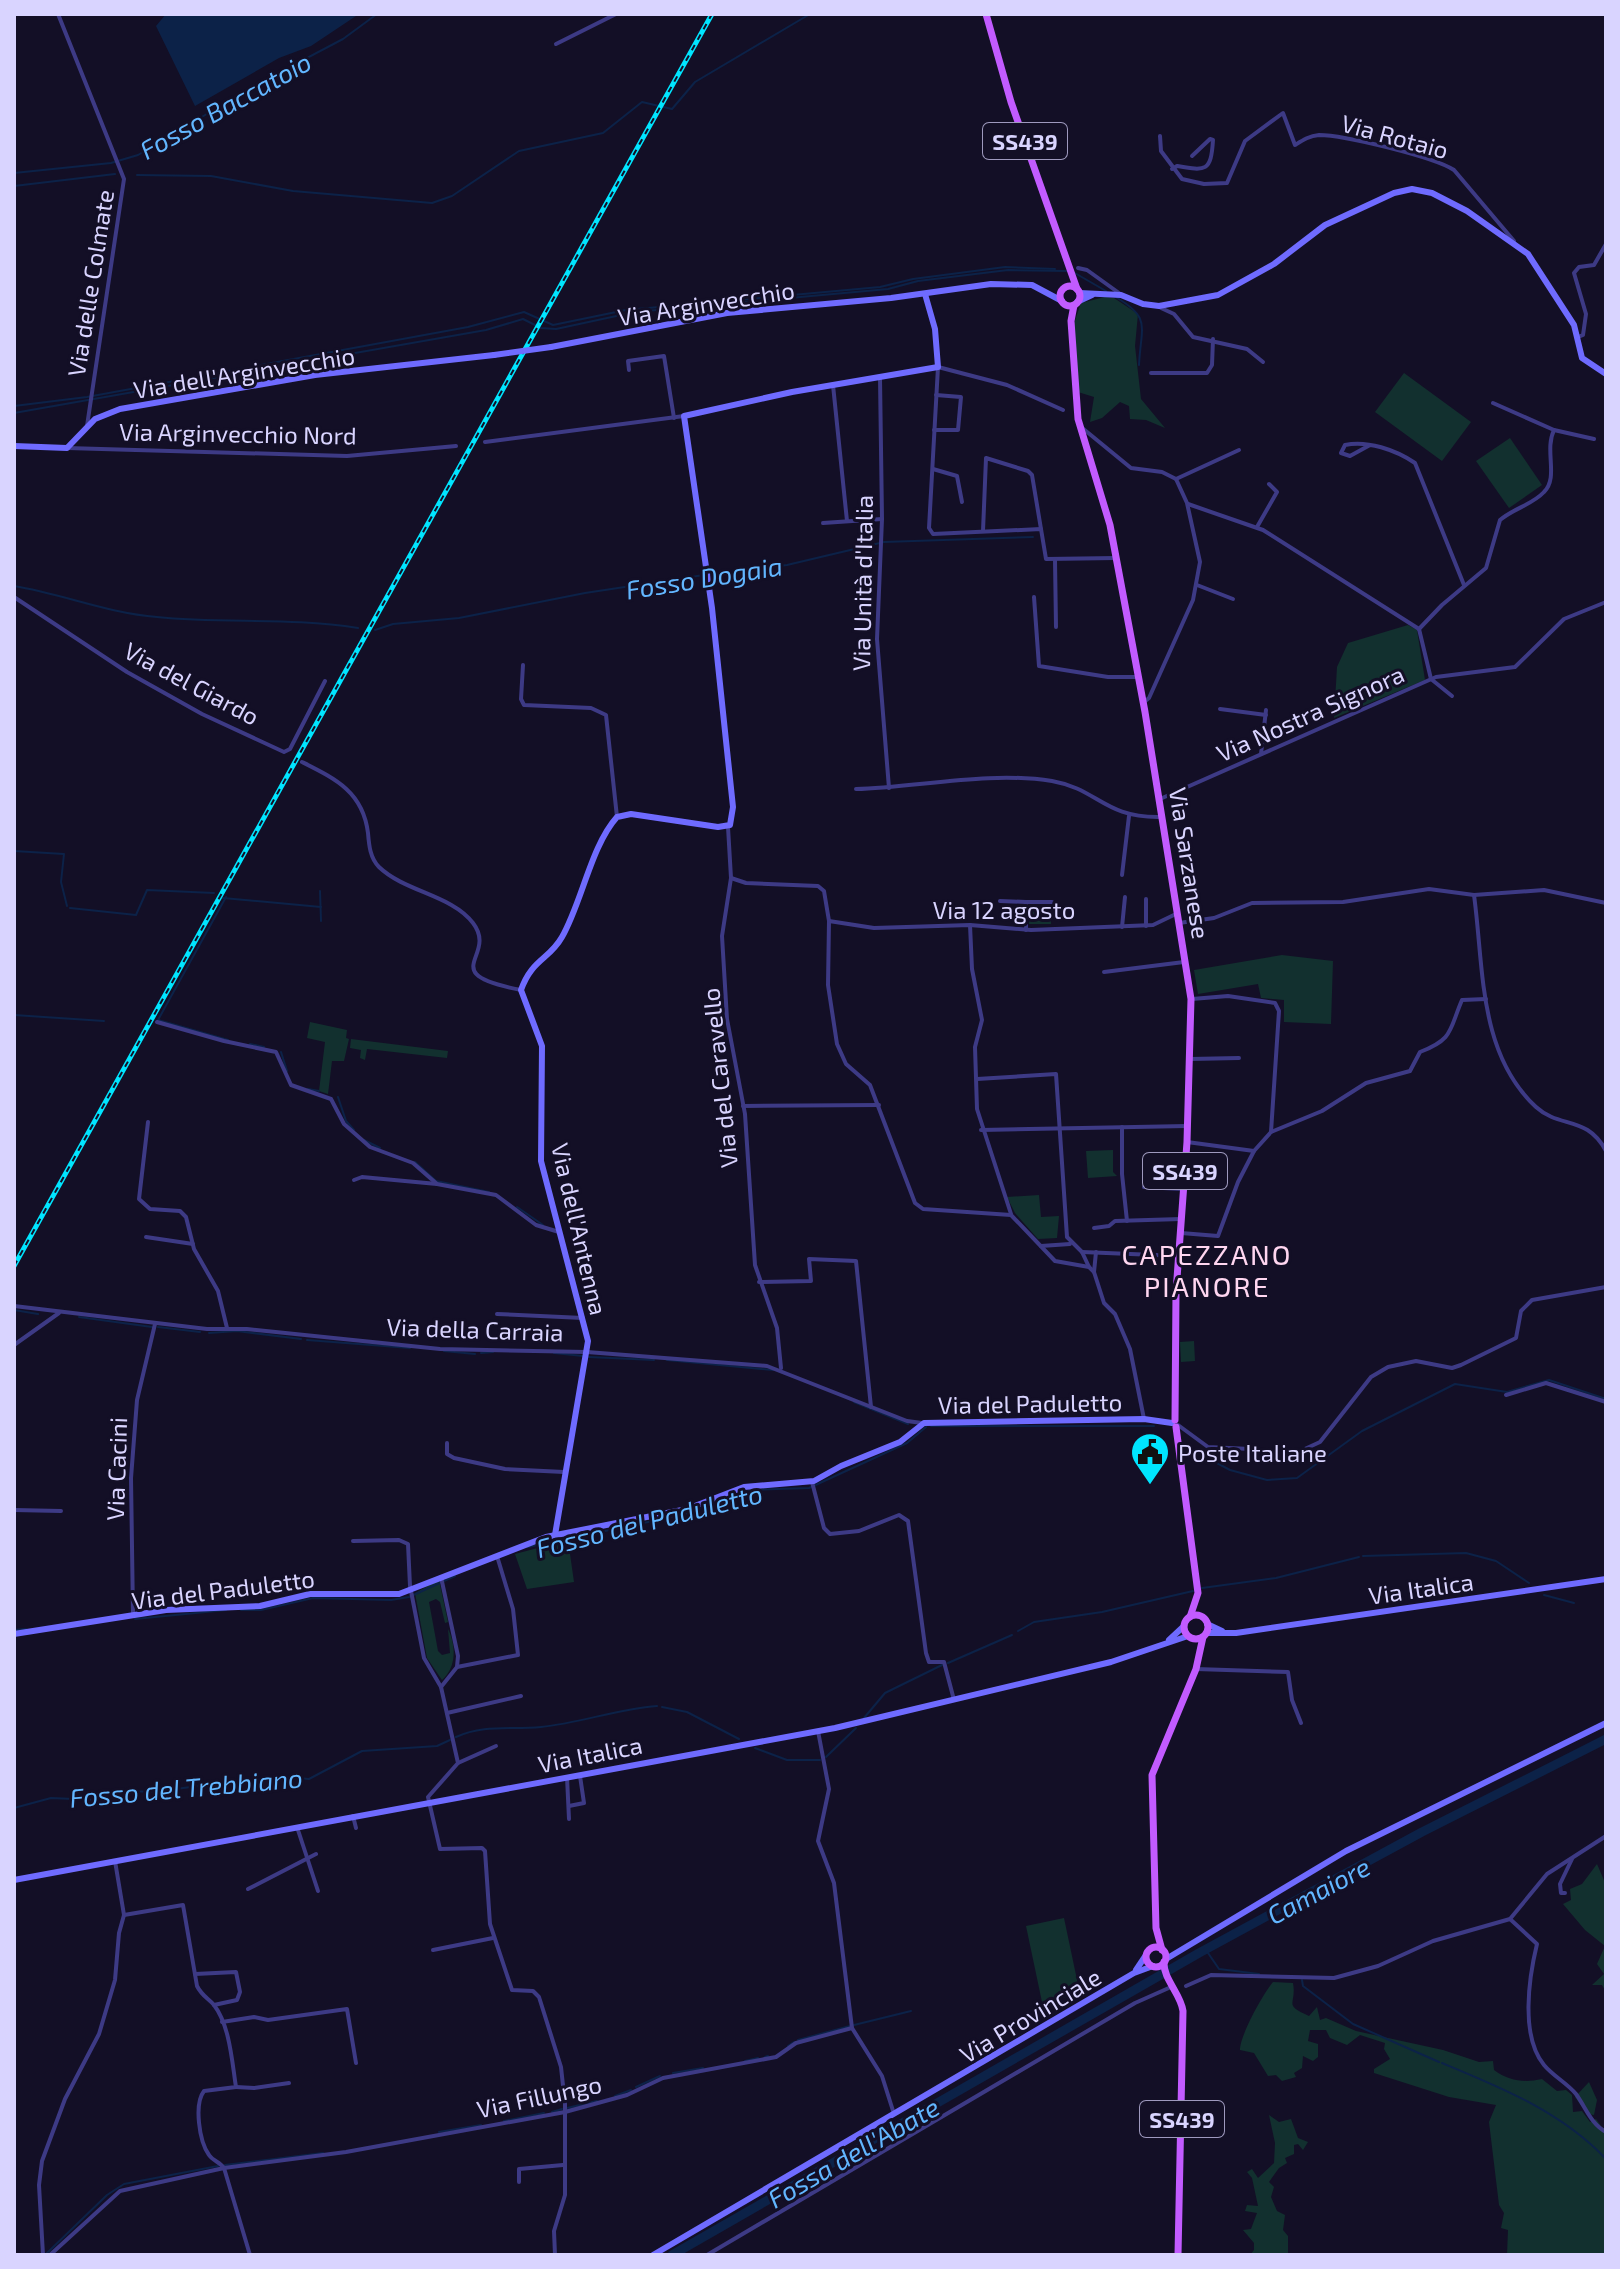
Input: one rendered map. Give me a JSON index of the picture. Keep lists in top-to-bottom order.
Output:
{
  "streets": {
    "main road": [
      "Via Rotaio",
      "SS439",
      "Via Arginvecchio",
      "Via dell'Arginvecchio",
      "Via Sarzanese",
      "Via dell'Antenna",
      "Via del Paduletto",
      "Via Italica",
      "Via Provinciale"
    ],
    "street": [
      "Via delle Colmate",
      "Via Arginvecchio Nord",
      "Via Unità d'Italia",
      "Via del Giardo",
      "Via Nostra Signora",
      "Via 12 agosto",
      "Via del Caravello",
      "Via della Carraia",
      "Via Cacini",
      "Via Fillungo"
    ]
  },
  "crossings": [
    ["Via Rotaio", "SS439"],
    ["SS439", "Via Sarzanese"],
    ["SS439", "Via Italica"],
    ["SS439", "Via Provinciale"],
    ["Via delle Colmate", "Via dell'Arginvecchio"],
    ["Via Arginvecchio", "Via dell'Arginvecchio"],
    ["Via dell'Arginvecchio", "Via Arginvecchio Nord"],
    ["Via Nostra Signora", "Via Sarzanese"],
    ["Via Sarzanese", "Via 12 agosto"],
    ["Via Sarzanese", "Via del Paduletto"],
    ["Via del Caravello", "Via della Carraia"],
    ["Via dell'Antenna", "Via della Carraia"],
    ["Via dell'Antenna", "Via del Paduletto"],
    ["Via della Carraia", "Via del Paduletto"],
    ["Via della Carraia", "Via Cacini"],
    ["Via del Paduletto", "Via Cacini"]
  ],
  "districts": ["CAPEZZANO PIANORE"],
  "water": [
    "Fosso Baccatoio",
    "Fosso Dogaia",
    "Fosso del Paduletto",
    "Fosso del Trebbiano",
    "Camaiore",
    "Fossa dell'Abate"
  ],
  "places": {
    "public building": ["Poste Italiane"]
  }
}
